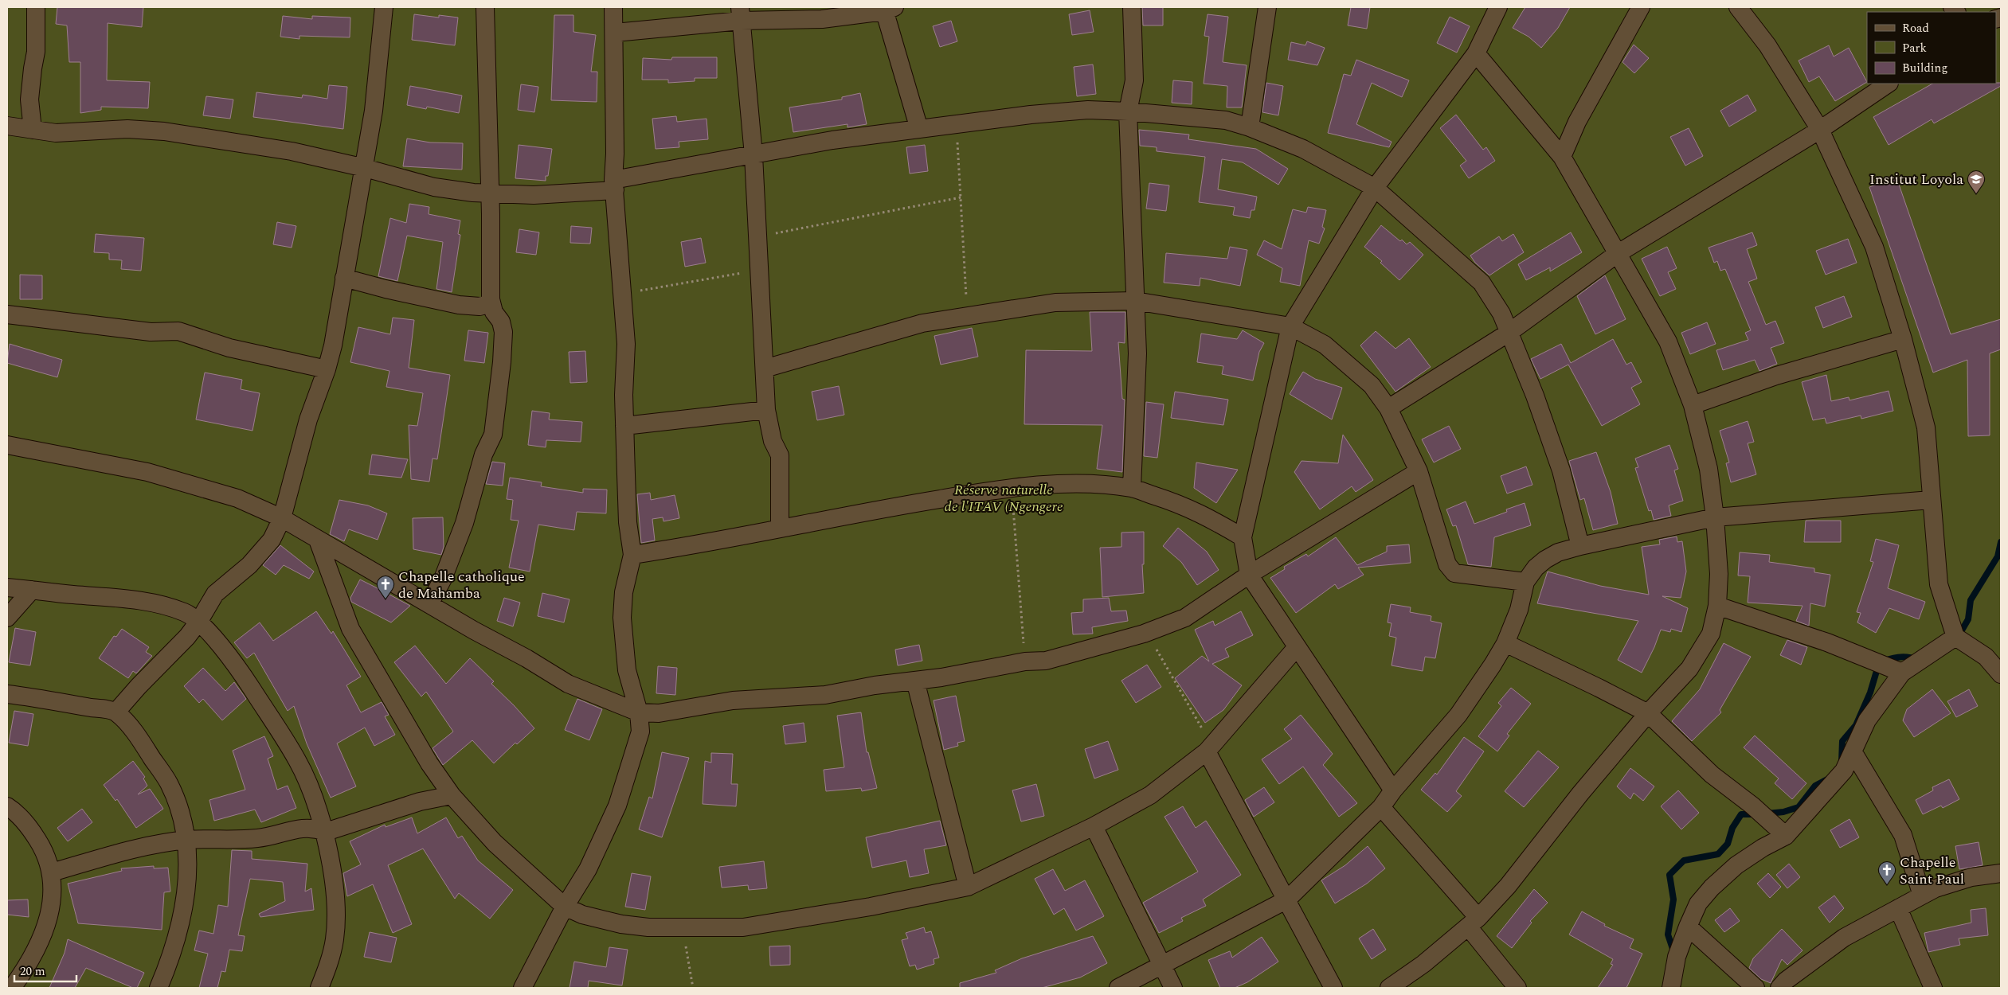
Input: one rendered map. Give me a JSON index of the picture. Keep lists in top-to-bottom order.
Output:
{
  "parks": ["Réserve naturelle de l'ITAV (Ngengere"],
  "places": {
    "school or university": ["Institut Loyola"],
    "church": ["Chapelle catholique de Mahamba", "Chapelle Saint Paul"]
  },
  "legend": ["Road", "Park", "Building"],
  "scale_bar": "20 m"
}
